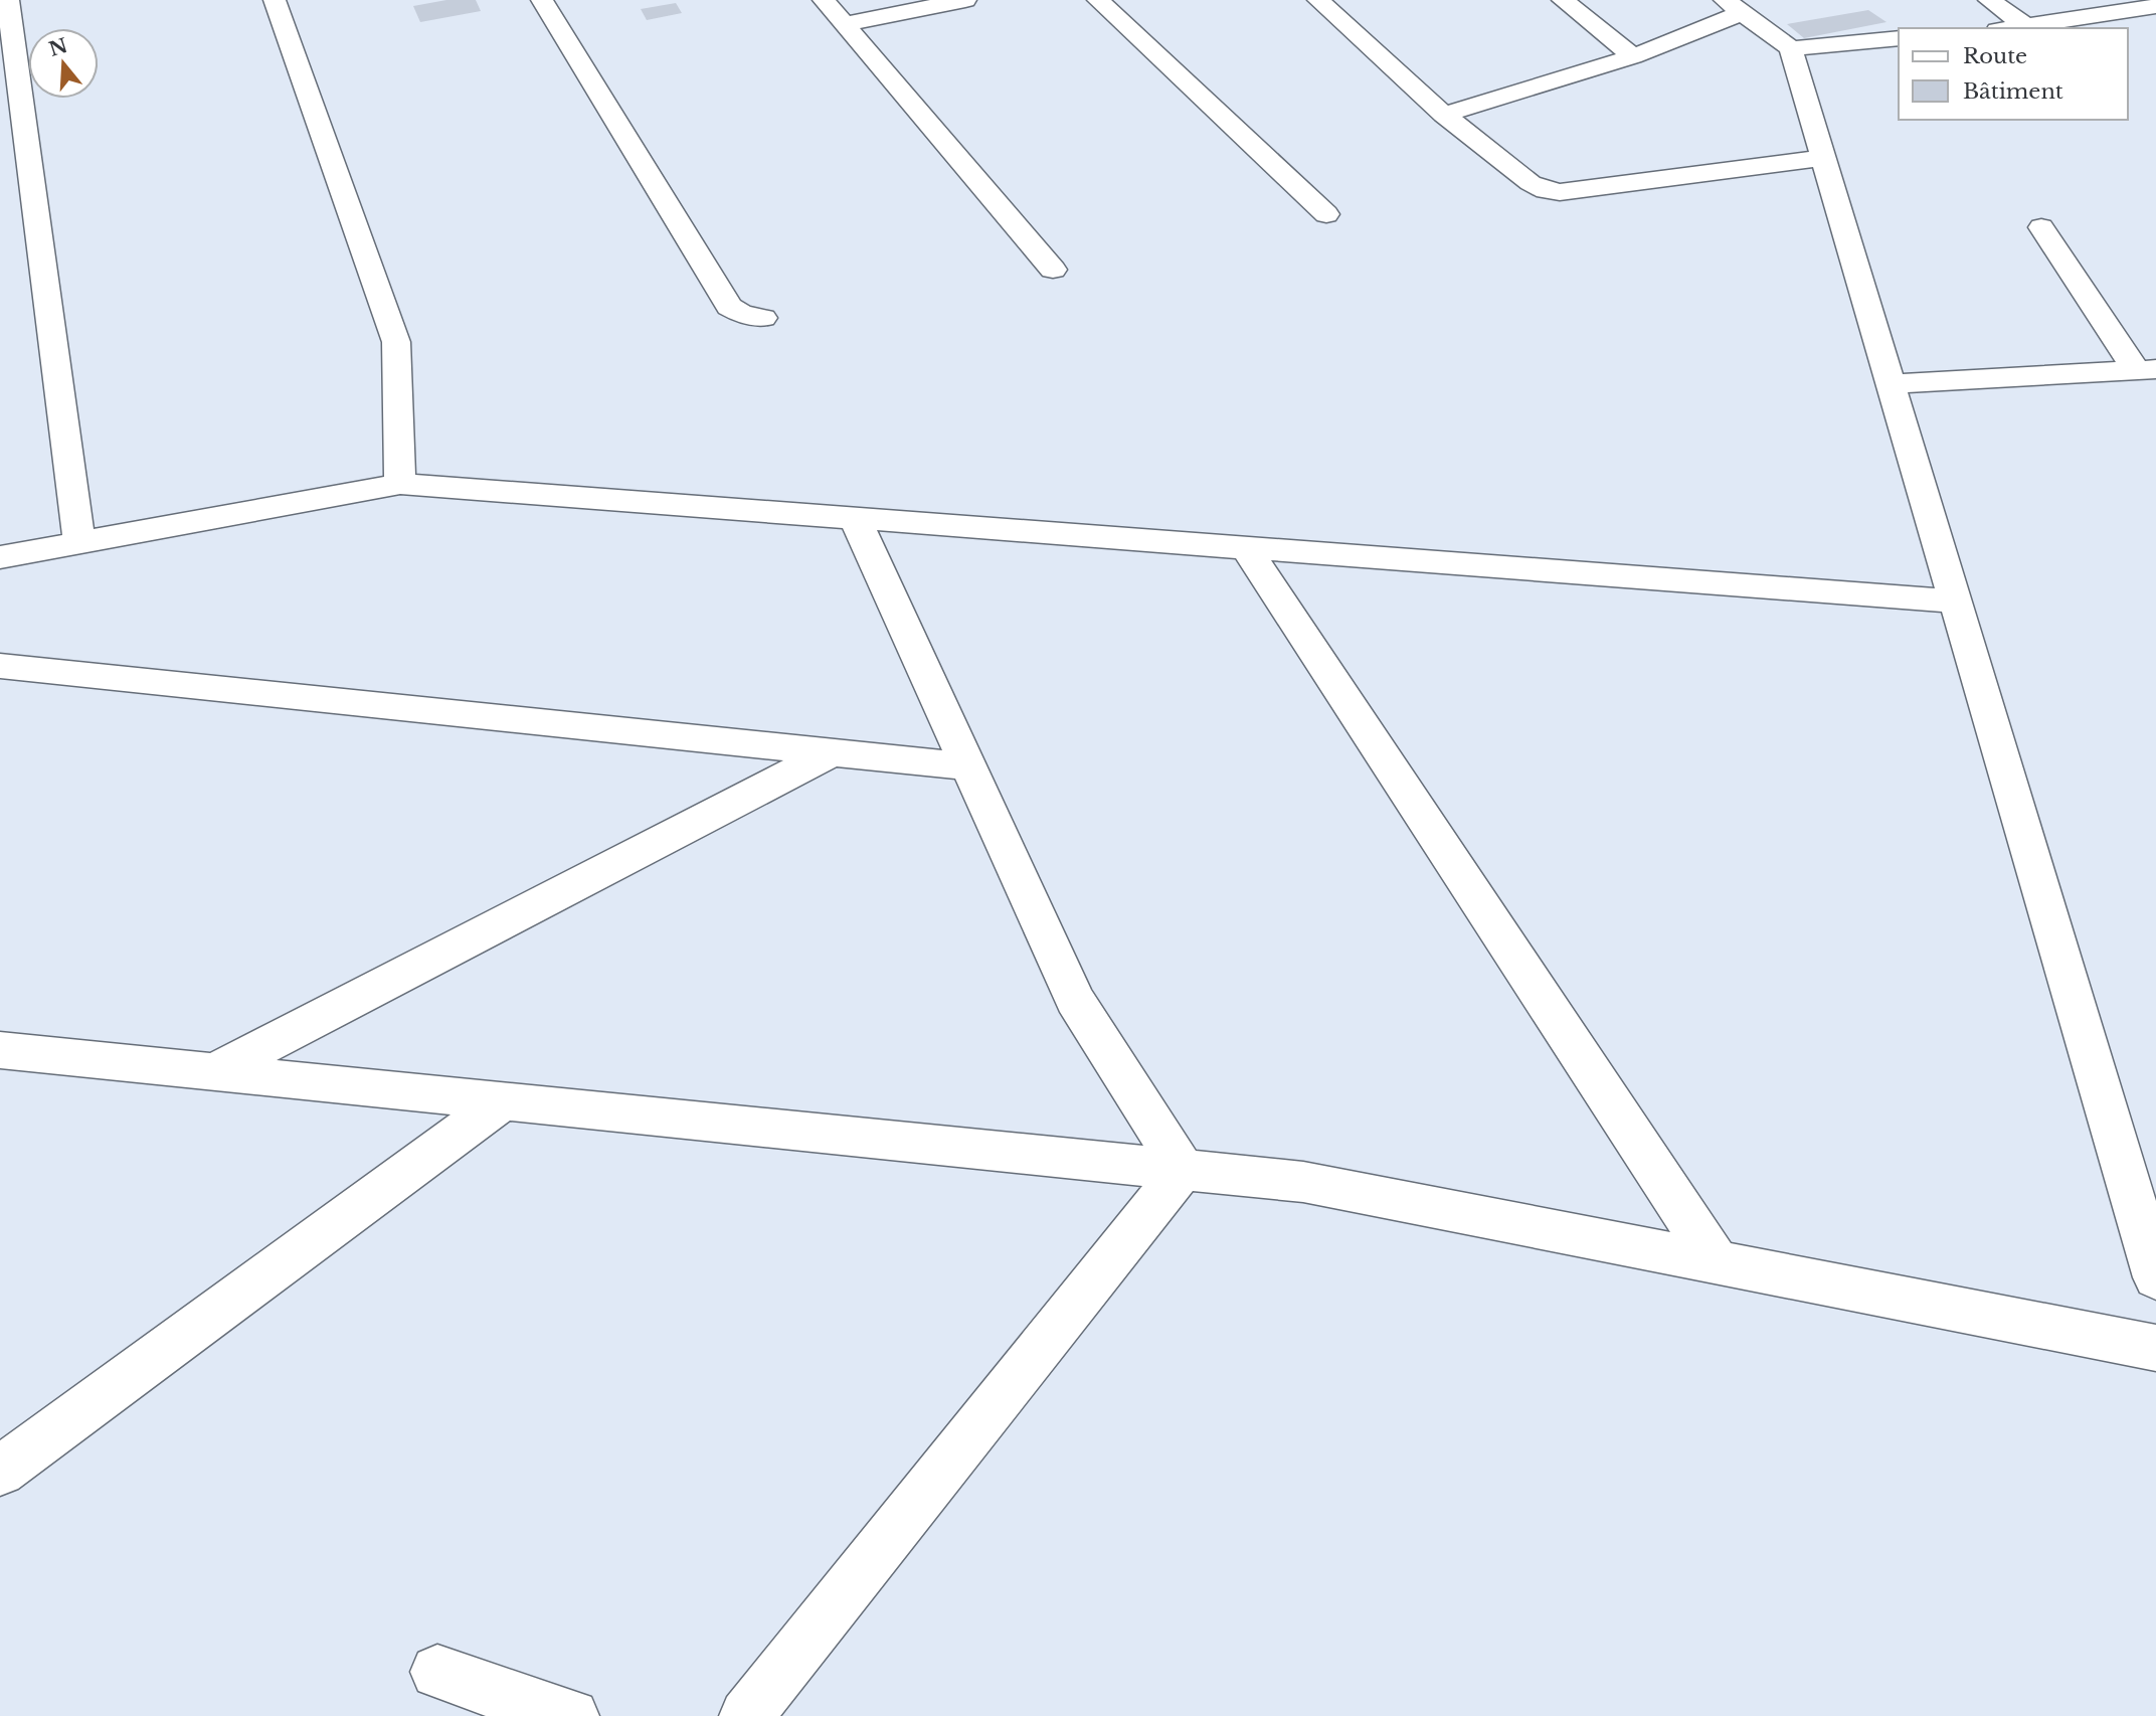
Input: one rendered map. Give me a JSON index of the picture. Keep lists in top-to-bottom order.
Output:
{
  "legend": ["Route", "Bâtiment"],
  "north": "top"
}
